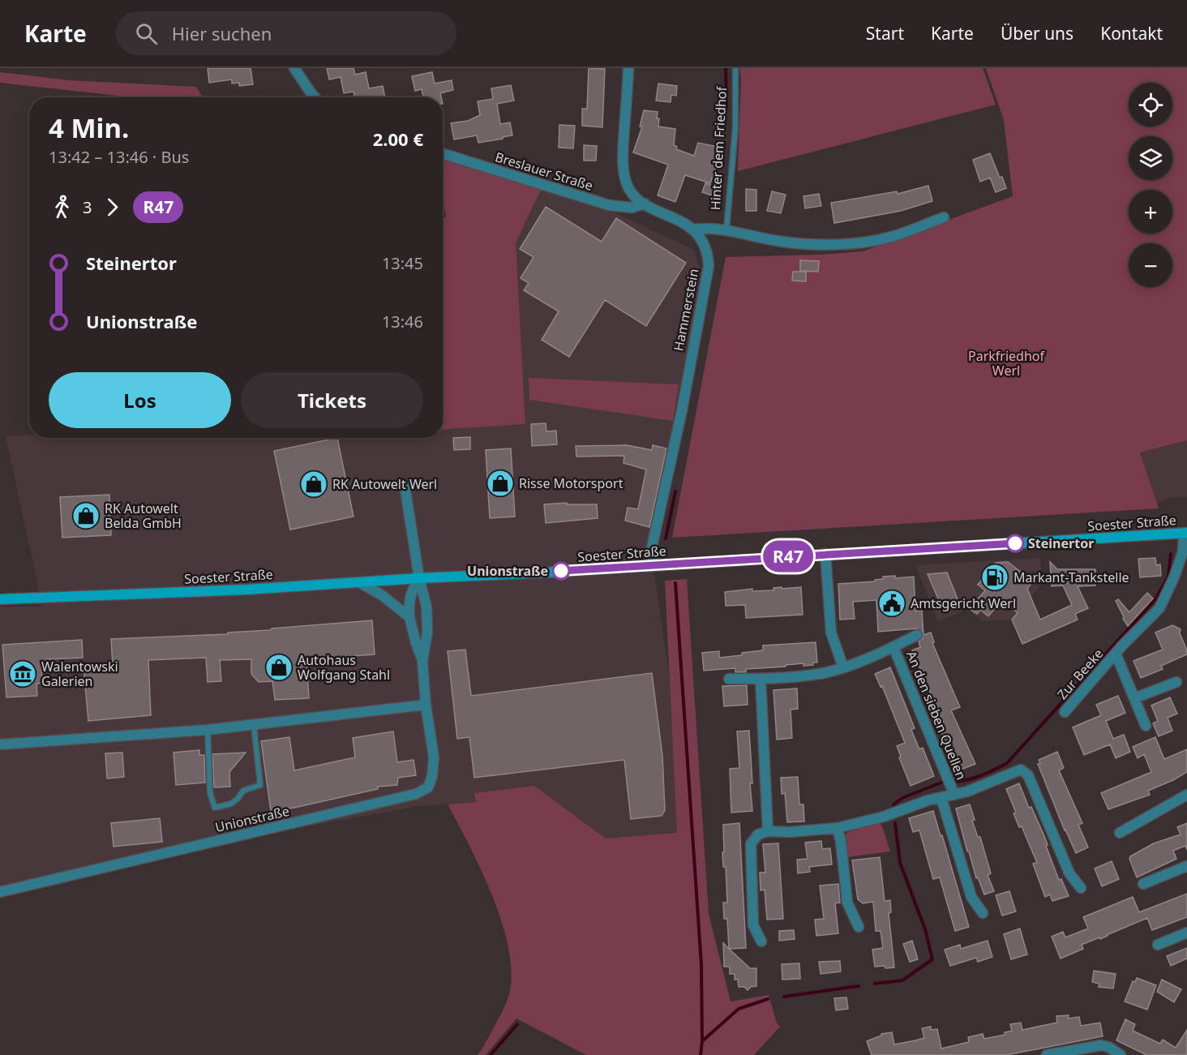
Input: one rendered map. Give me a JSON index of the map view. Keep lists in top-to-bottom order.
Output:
{
  "streets": {
    "main road": ["Soester Straße"],
    "street": [
      "Hinter dem Friedhof",
      "Breslauer Straße",
      "Hammerstein",
      "Zur Beeke",
      "An den sieben Quellen",
      "Unionstraße"
    ]
  },
  "crossings": [
    ["Hinter dem Friedhof", "Hammerstein"],
    ["Breslauer Straße", "Hammerstein"],
    ["Hammerstein", "Soester Straße"],
    ["Soester Straße", "Zur Beeke"],
    ["Soester Straße", "Unionstraße"]
  ],
  "parks": ["Parkfriedhof Werl"],
  "places": {
    "shop": [
      "Risse Motorsport",
      "RK Autowelt Werl",
      "RK Autowelt Belda GmbH",
      "Autohaus Wolfgang Stahl"
    ],
    "other": ["Steinertor", "Unionstraße"],
    "fuel station": ["Markant-Tankstelle"],
    "public building": ["Amtsgericht Werl"],
    "museum": ["Walentowski Galerien"]
  },
  "lines": ["bus line R47"],
  "page": {
    "header": "Karte",
    "search": "Hier suchen",
    "nav": [
      "Start",
      "Karte",
      "Über uns",
      "Kontakt"
    ],
    "on_map": "R47",
    "map_buttons": ["+", "−"],
    "heading": ["4 Min.", "13:42 – 13:46 · Bus", "2.00 €"],
    "legs": ["3", "R47"],
    "list": [
      {
        "name": "Steinertor",
        "value": "13:45"
      },
      {
        "name": "Unionstraße",
        "value": "13:46"
      }
    ],
    "buttons": ["Los", "Tickets"]
  }
}
